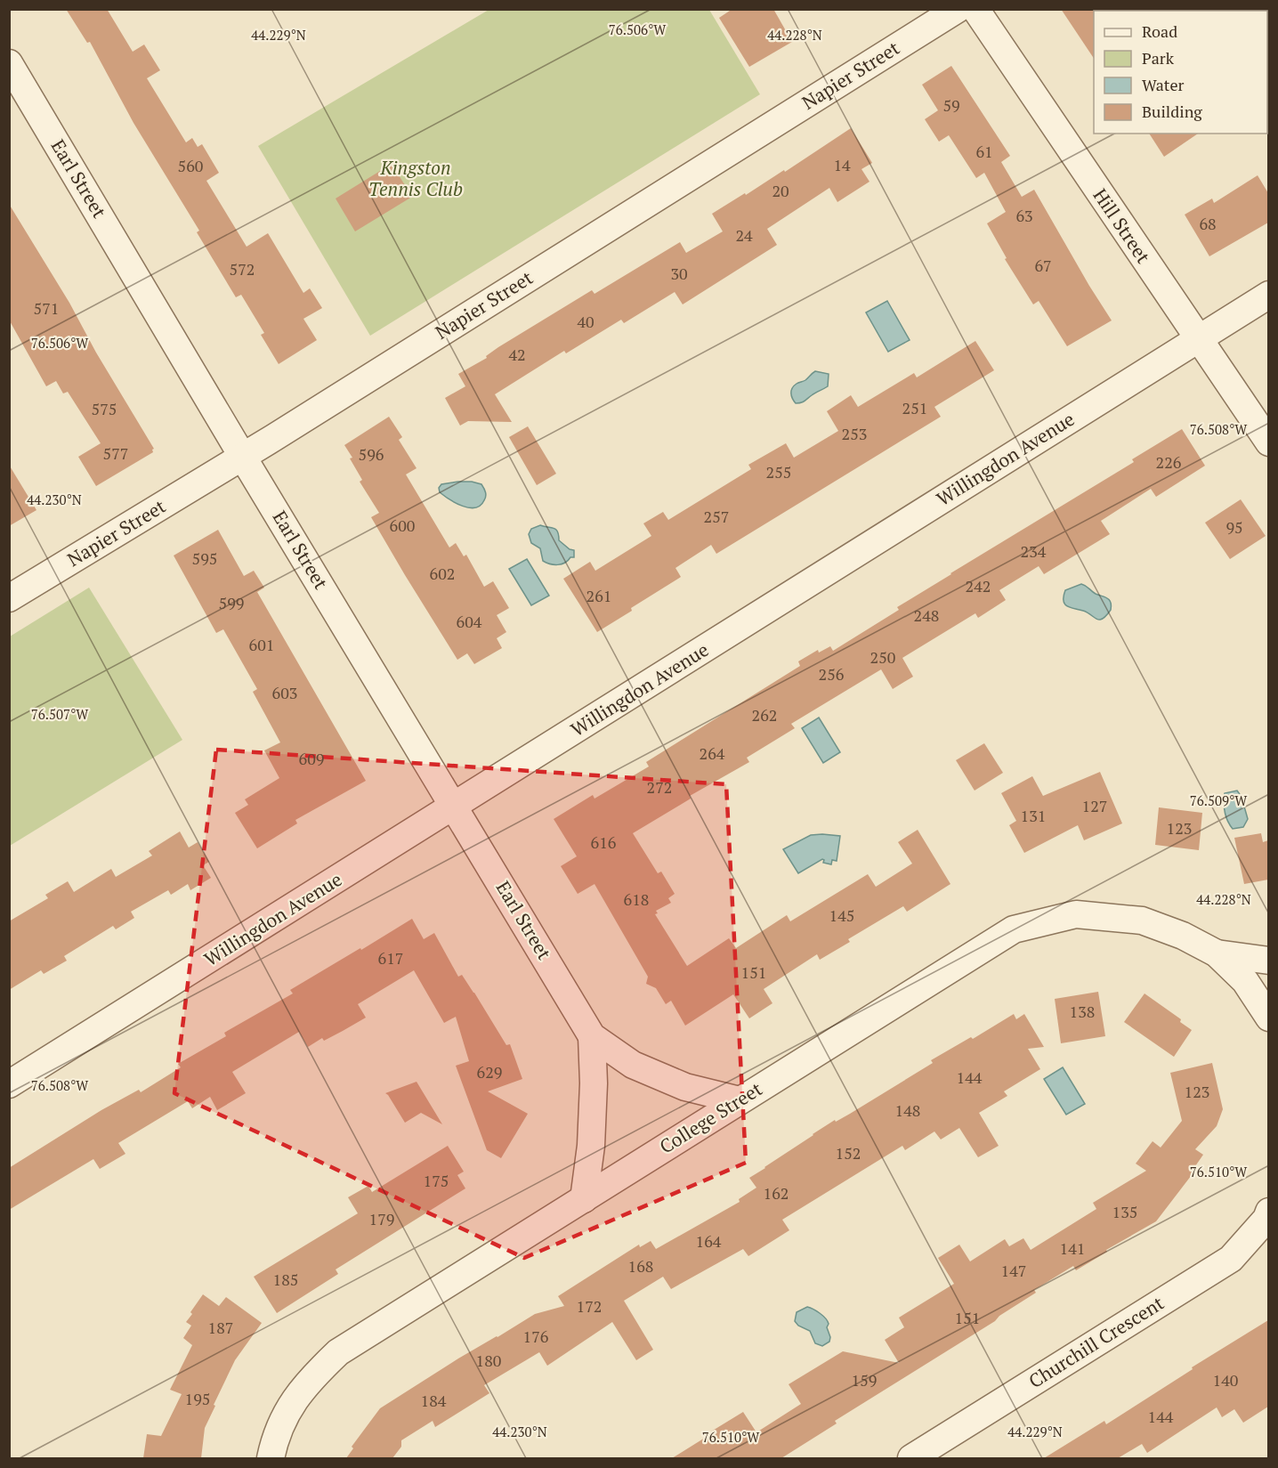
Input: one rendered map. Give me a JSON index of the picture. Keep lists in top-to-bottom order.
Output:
{
  "streets": {
    "street": [
      "Napier Street",
      "Earl Street",
      "Hill Street",
      "Willingdon Avenue",
      "College Street",
      "Churchill Crescent"
    ]
  },
  "crossings": [
    ["Napier Street", "Earl Street"],
    ["Earl Street", "Willingdon Avenue"],
    ["Earl Street", "College Street"],
    ["Hill Street", "Willingdon Avenue"]
  ],
  "parks": ["Kingston Tennis Club"],
  "house_numbers": [
    "59",
    "61",
    "14",
    "560",
    "20",
    "63",
    "68",
    "24",
    "67",
    "572",
    "30",
    "571",
    "40",
    "42",
    "251",
    "575",
    "253",
    "577",
    "596",
    "226",
    "255",
    "257",
    "600",
    "95",
    "234",
    "595",
    "602",
    "242",
    "261",
    "599",
    "248",
    "604",
    "601",
    "250",
    "256",
    "603",
    "262",
    "264",
    "609",
    "272",
    "127",
    "131",
    "123",
    "616",
    "618",
    "145",
    "617",
    "151",
    "138",
    "629",
    "144",
    "123",
    "148",
    "152",
    "175",
    "162",
    "135",
    "179",
    "164",
    "141",
    "168",
    "147",
    "185",
    "172",
    "151",
    "187",
    "176",
    "180",
    "159",
    "140",
    "195",
    "184",
    "144"
  ],
  "legend": [
    "Road",
    "Park",
    "Water",
    "Building"
  ],
  "coordinates": [
    "76.506°W",
    "44.229°N",
    "44.228°N",
    "76.508°W",
    "44.230°N",
    "76.507°W",
    "76.509°W",
    "76.510°W"
  ]
}
